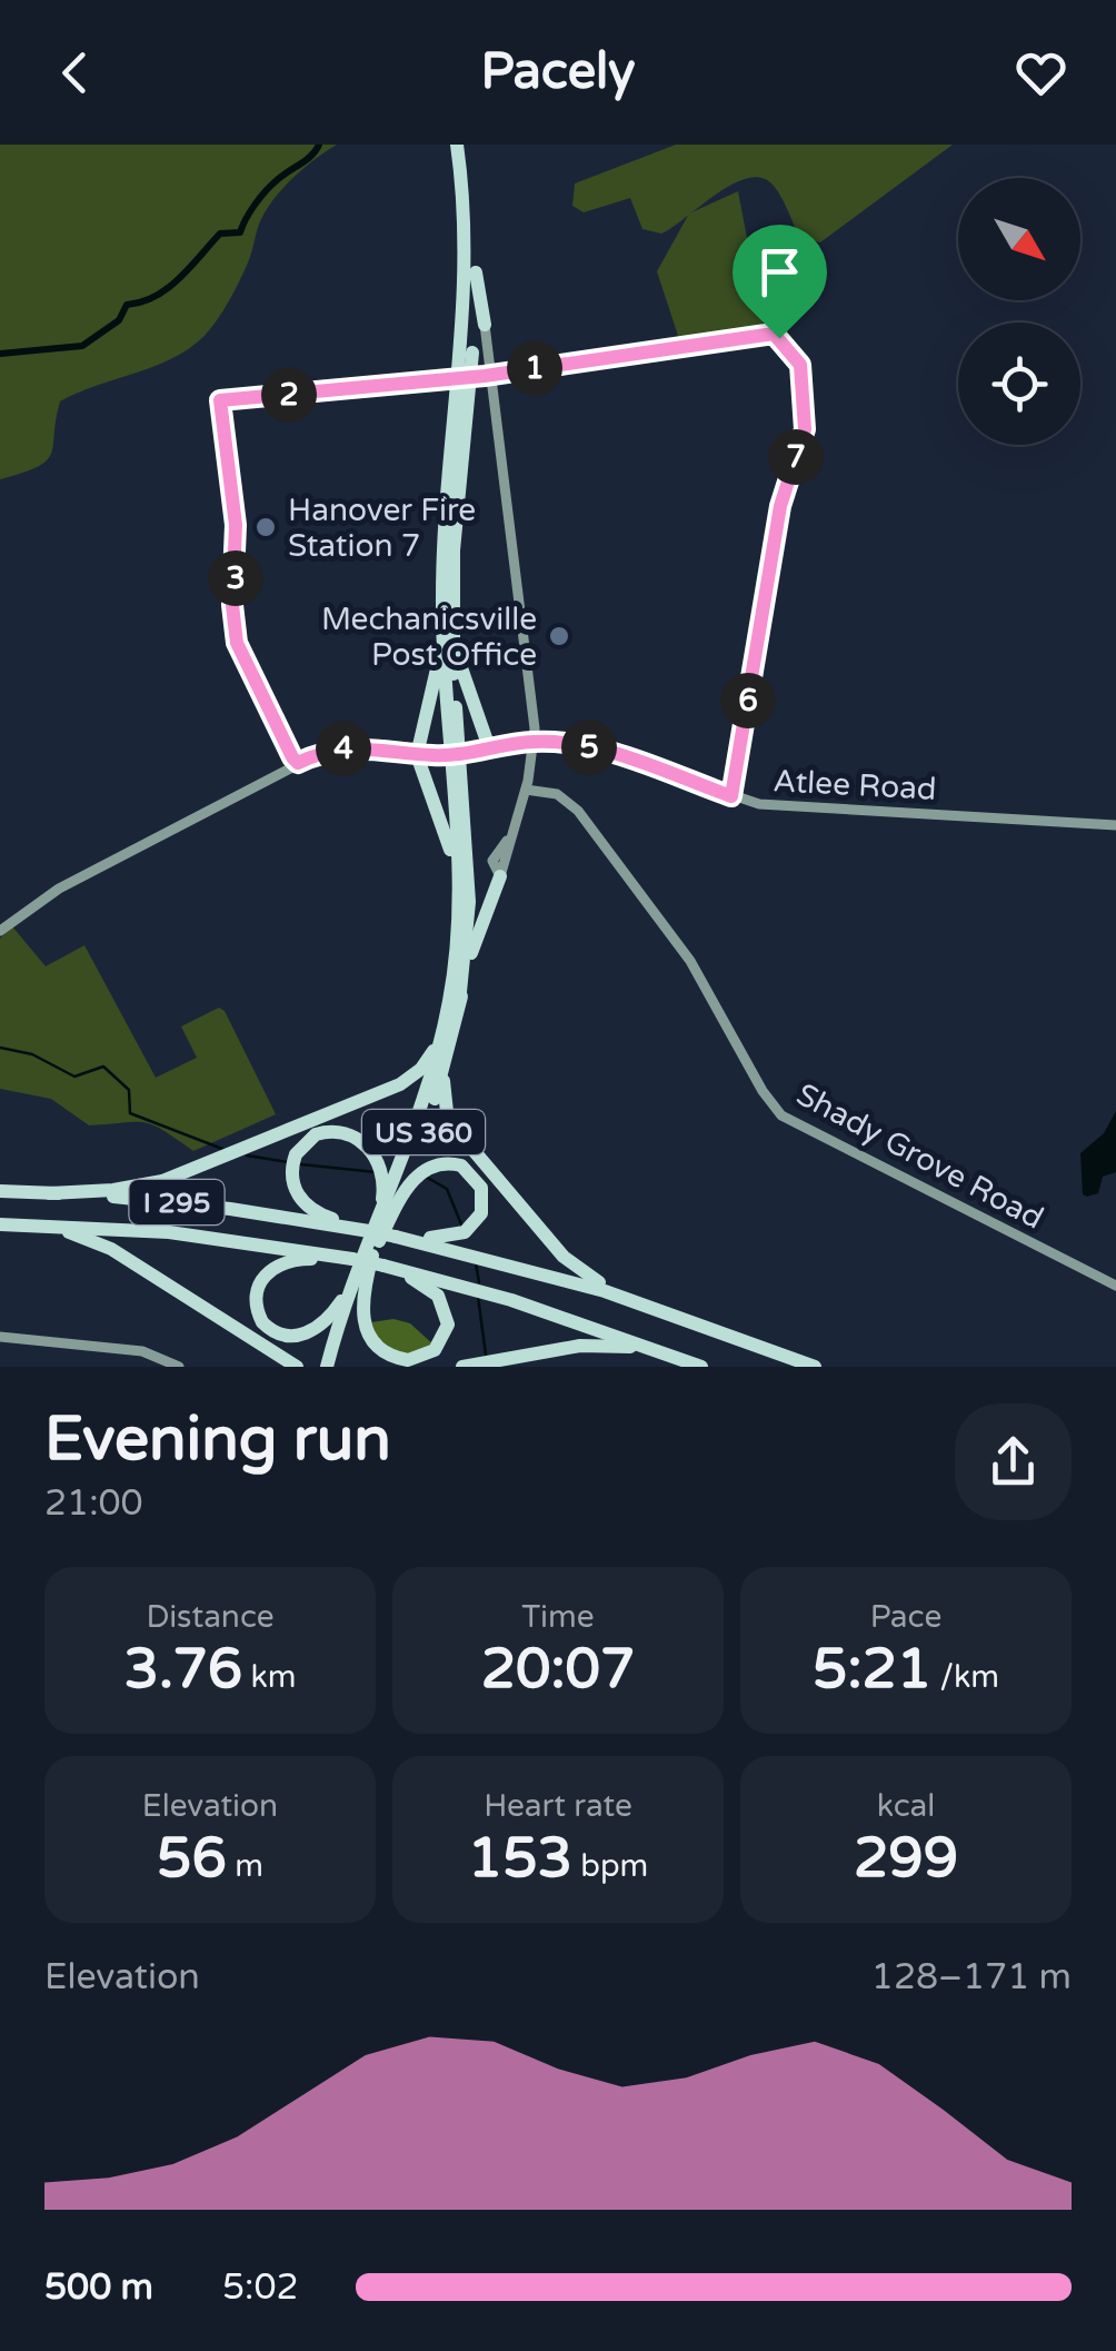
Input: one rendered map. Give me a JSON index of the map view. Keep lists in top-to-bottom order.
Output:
{
  "streets": {
    "highway": ["US 360", "I 295"],
    "main road": ["Atlee Road", "Shady Grove Road"]
  },
  "crossings": [
    ["US 360", "I 295"]
  ],
  "places": ["Hanover Fire Station 7", "Mechanicsville Post Office"],
  "north": "bottom right",
  "page": {
    "header": "Pacely",
    "pins": [
      "1",
      "2",
      "7",
      "3",
      "6",
      "5",
      "4"
    ],
    "heading": ["Evening run", "21:00"],
    "stats": [
      ["Distance", "3.76 km"],
      ["Time", "20:07"],
      ["Pace", "5:21 /km"],
      ["Elevation", "56 m"],
      ["Heart rate", "153 bpm"],
      ["kcal", "299"]
    ],
    "chart": ["Elevation", "128–171 m"],
    "list": [
      {
        "name": "500 m",
        "note": "5:02"
      }
    ]
  }
}
